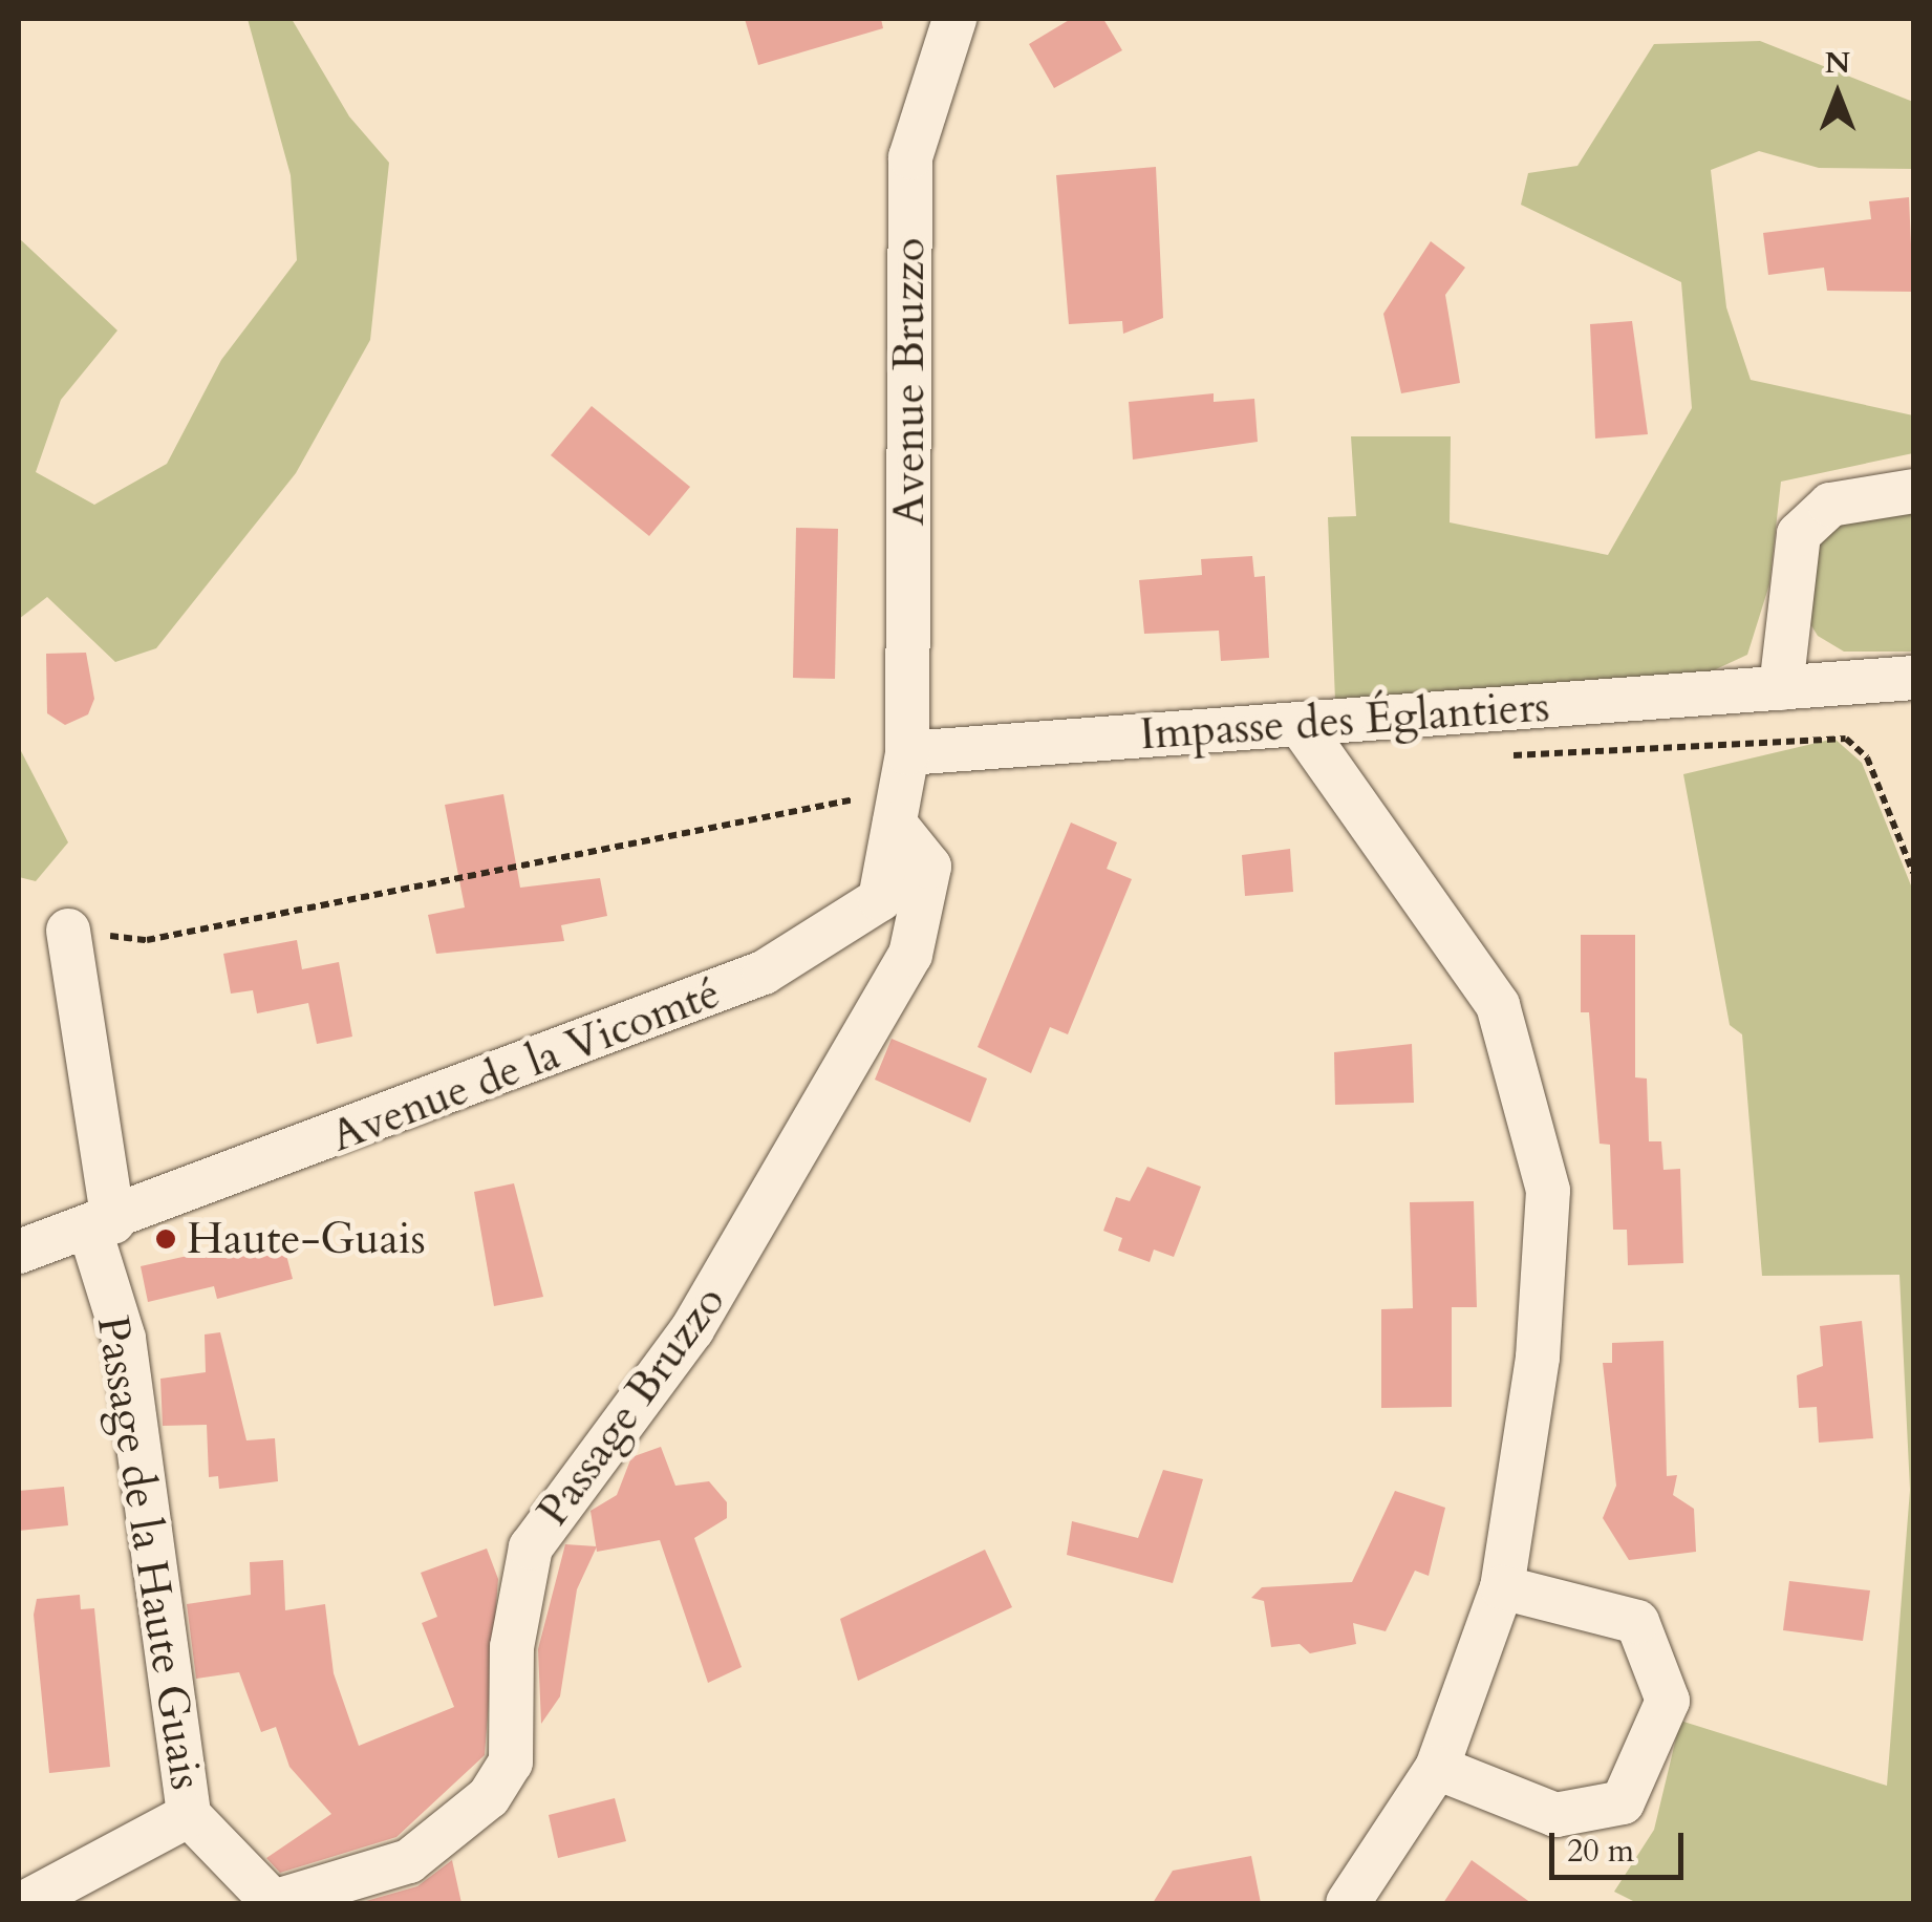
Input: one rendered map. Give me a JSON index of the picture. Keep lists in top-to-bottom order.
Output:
{
  "streets": {
    "street": [
      "Avenue Bruzzo",
      "Impasse des Églantiers",
      "Avenue de la Vicomté",
      "Passage Bruzzo",
      "Passage de la Haute Guais"
    ]
  },
  "crossings": [
    ["Avenue Bruzzo", "Impasse des Églantiers"],
    ["Avenue Bruzzo", "Avenue de la Vicomté"],
    ["Impasse des Églantiers", "Avenue de la Vicomté"],
    ["Avenue de la Vicomté", "Passage Bruzzo"],
    ["Avenue de la Vicomté", "Passage de la Haute Guais"],
    ["Passage Bruzzo", "Passage de la Haute Guais"]
  ],
  "places": ["Haute-Guais"],
  "scale_bar": "20 m",
  "north": "top"
}
